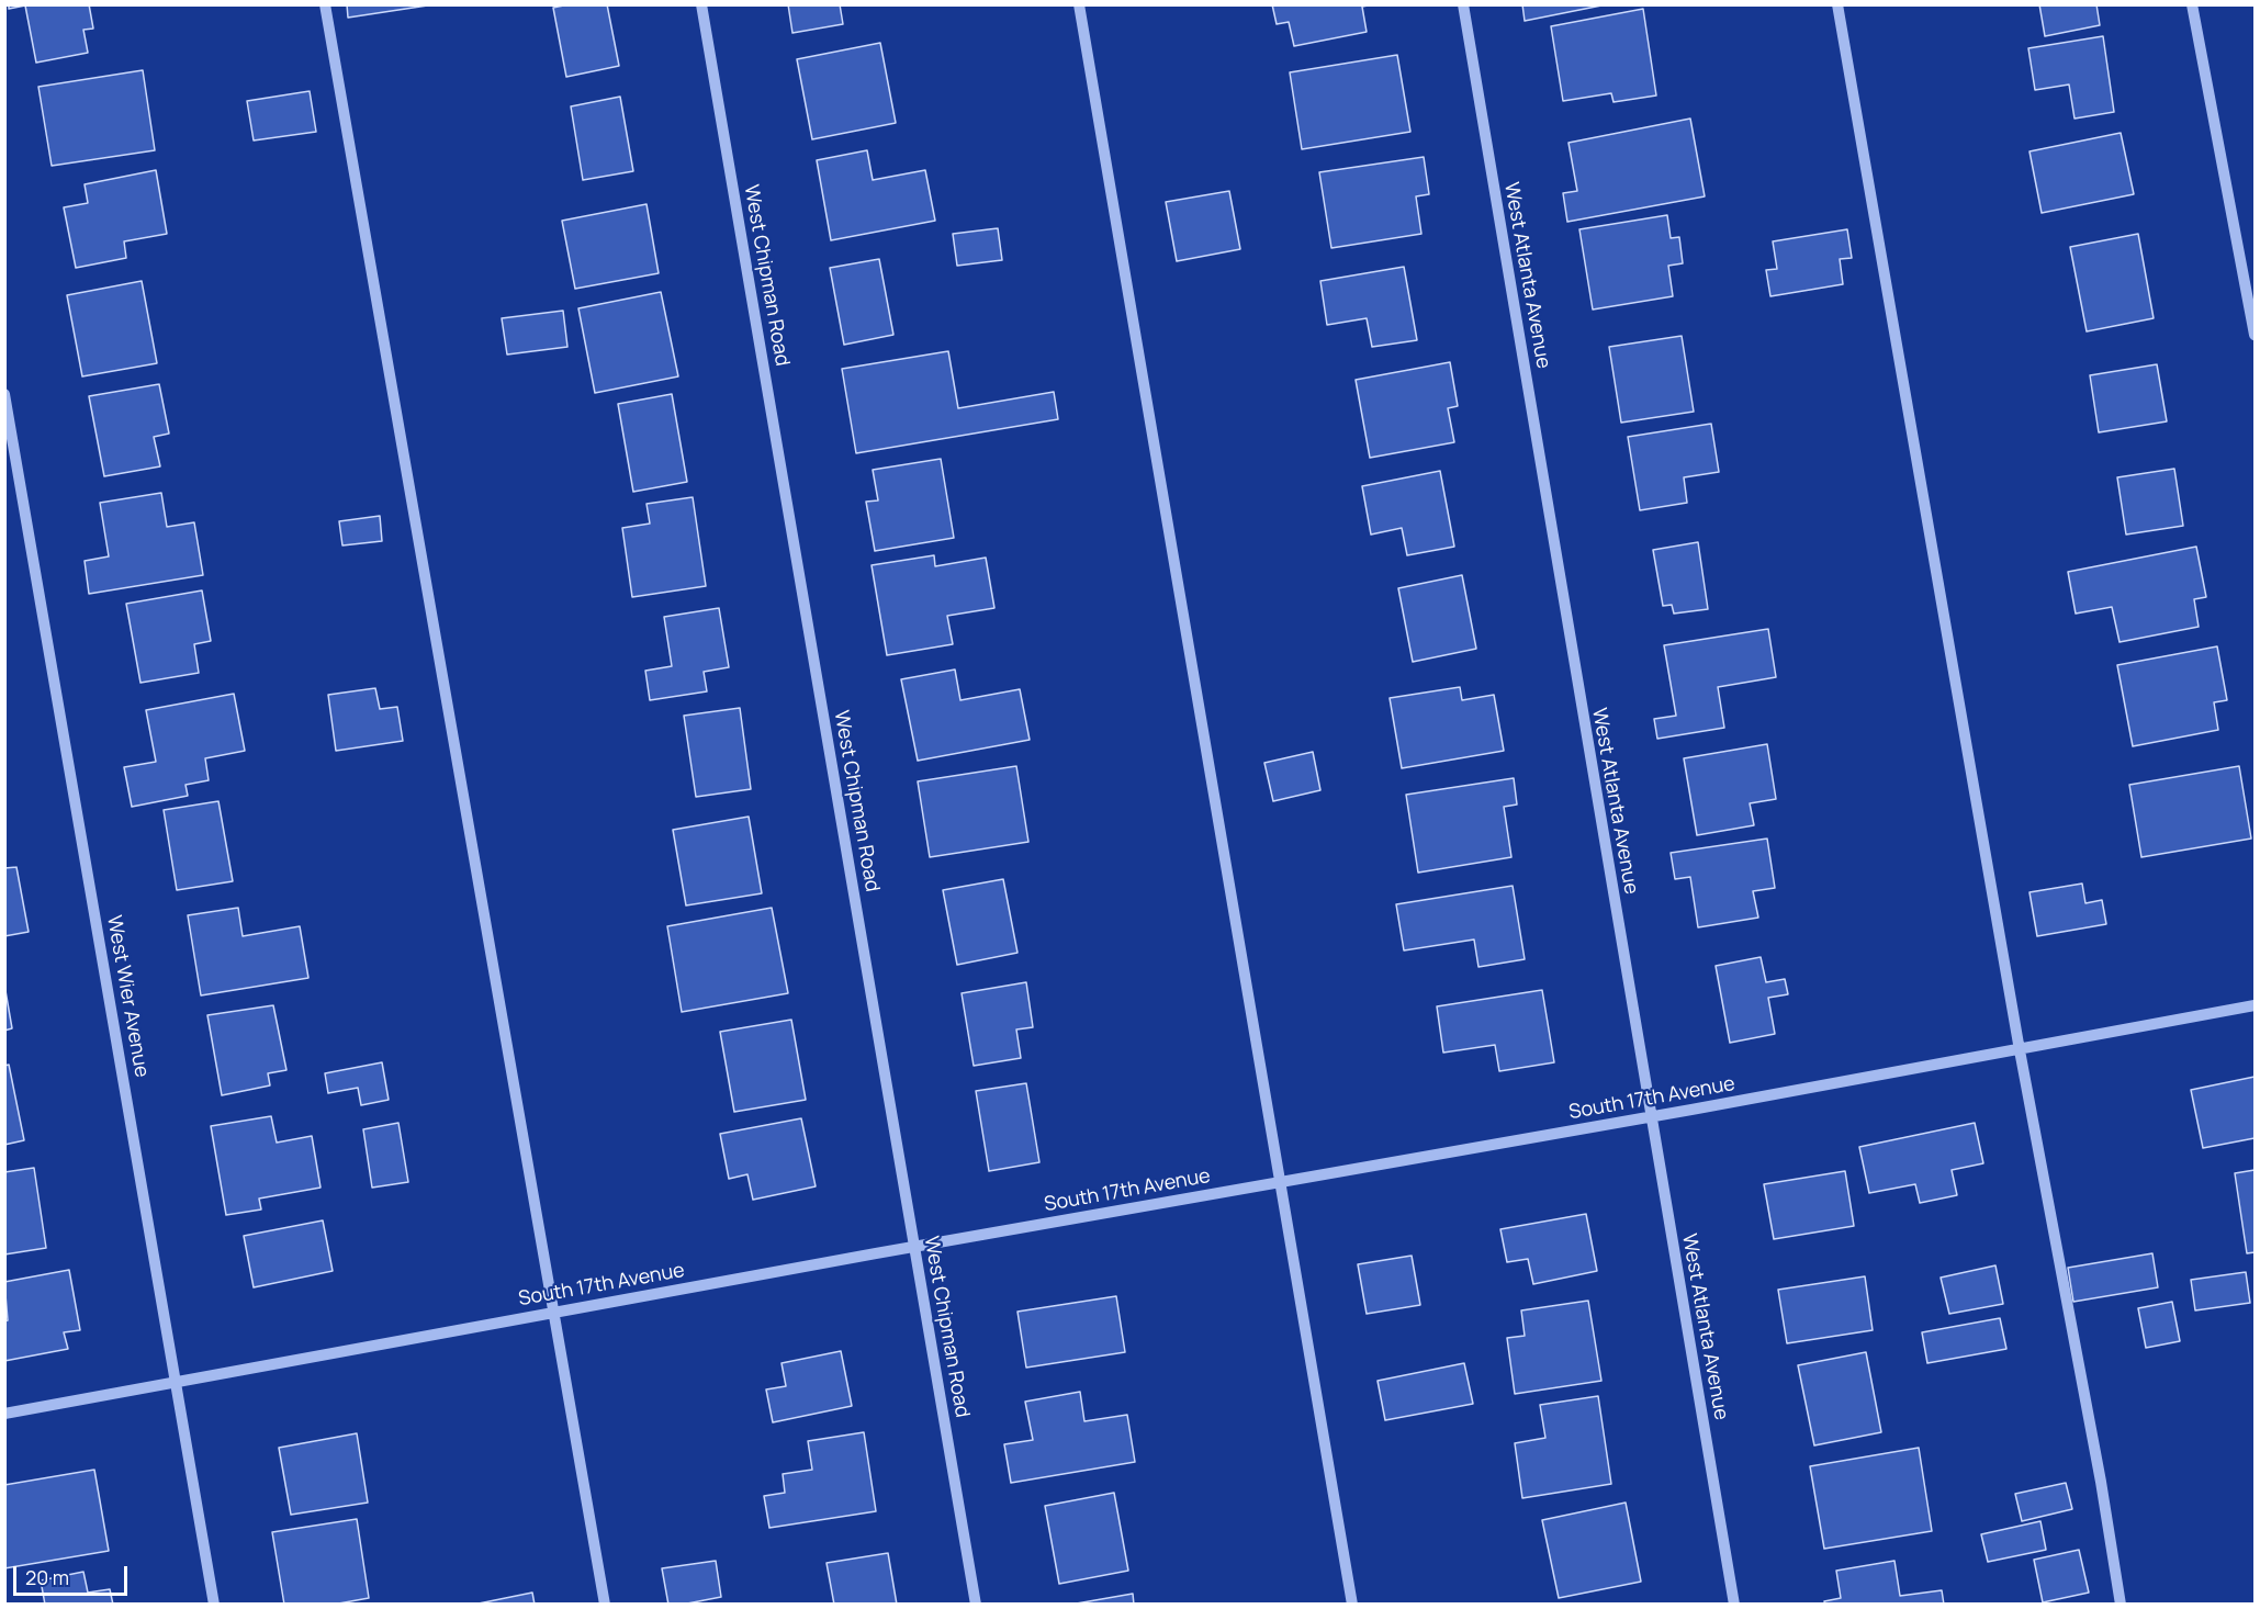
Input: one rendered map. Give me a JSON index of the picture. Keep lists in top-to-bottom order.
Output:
{
  "streets": {
    "street": [
      "West Chipman Road",
      "West Atlanta Avenue",
      "West Wier Avenue",
      "South 17th Avenue"
    ]
  },
  "crossings": [
    ["West Chipman Road", "South 17th Avenue"],
    ["West Atlanta Avenue", "South 17th Avenue"],
    ["West Wier Avenue", "South 17th Avenue"]
  ],
  "scale_bar": "20 m"
}
